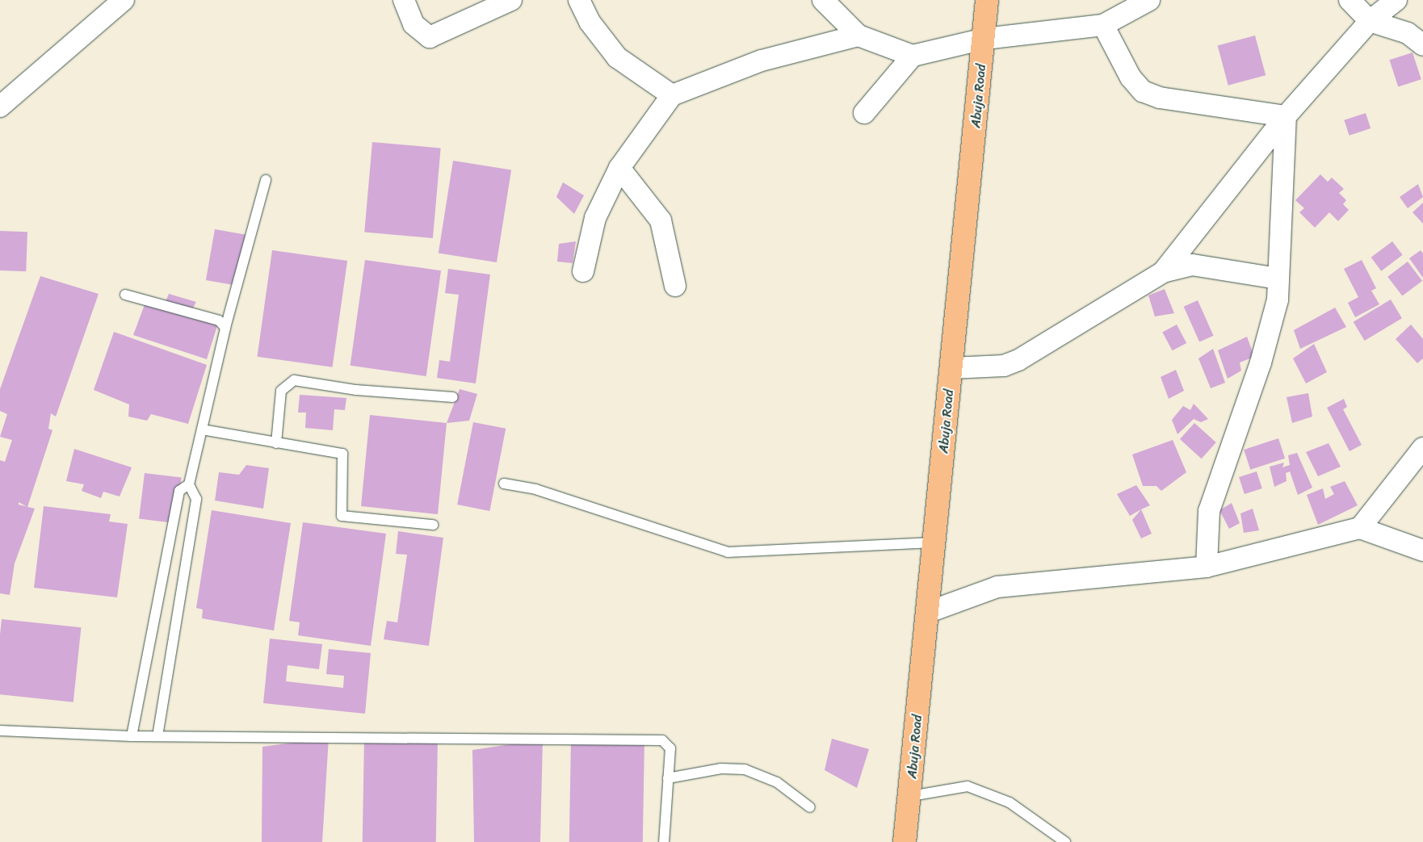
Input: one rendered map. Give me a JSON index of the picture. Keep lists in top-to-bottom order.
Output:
{
  "streets": {
    "main road": ["Abuja Road"]
  }
}
